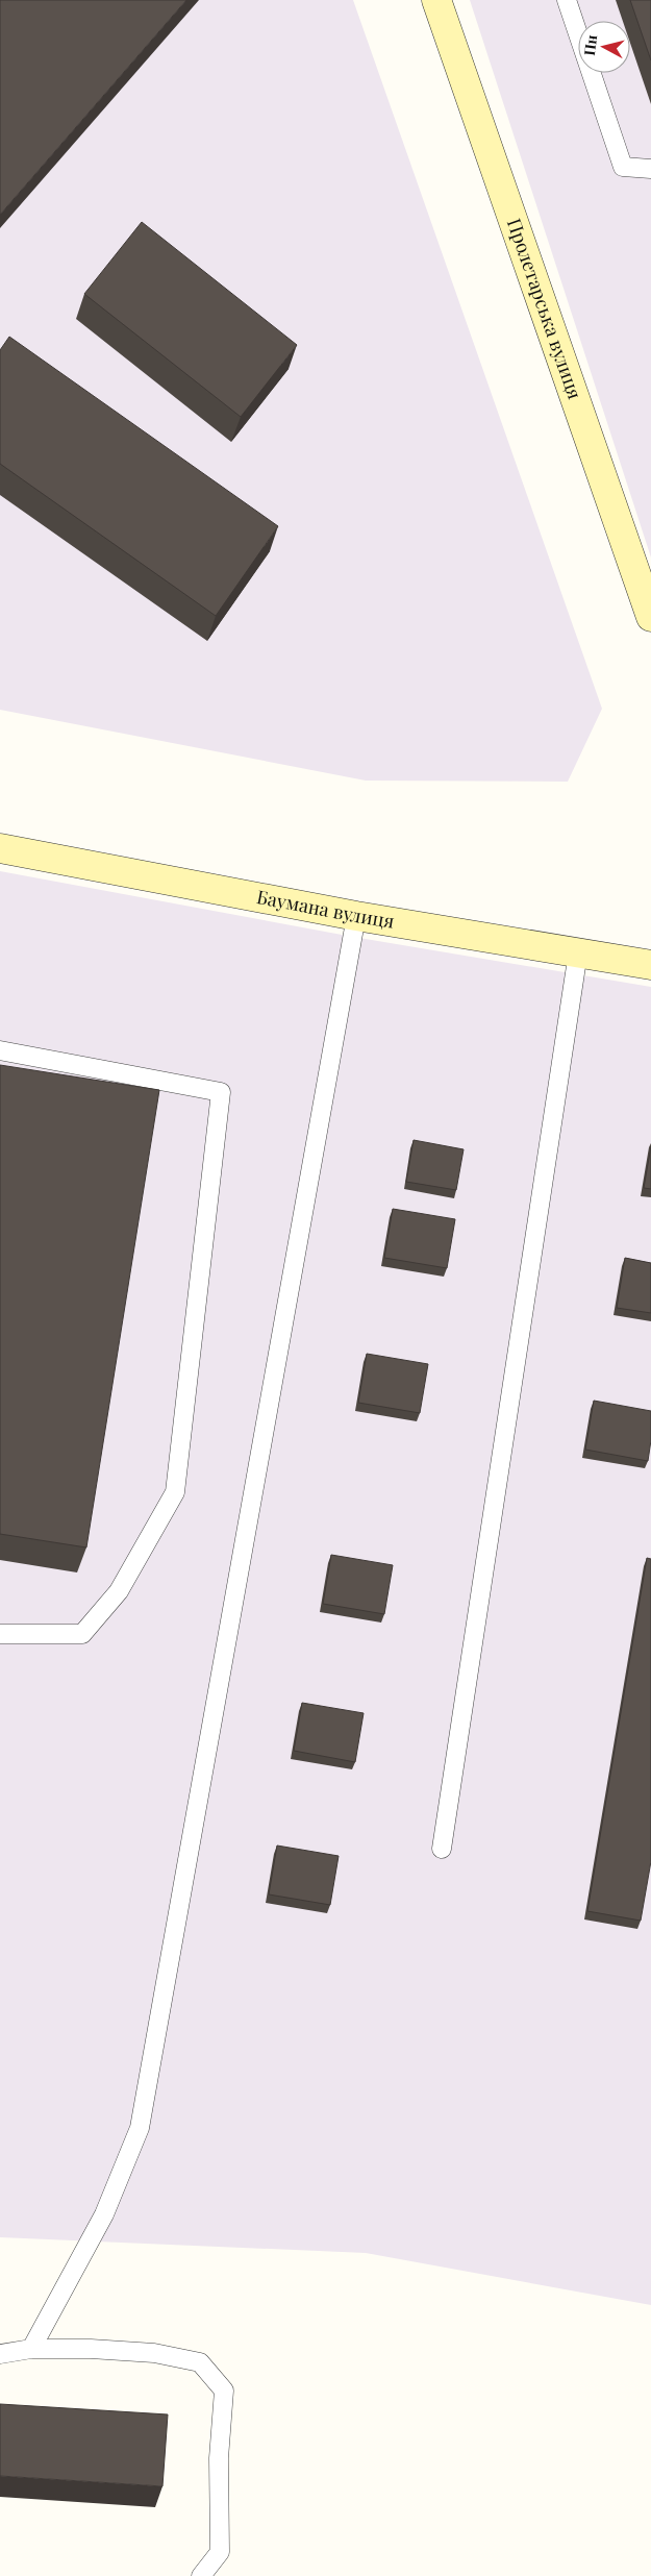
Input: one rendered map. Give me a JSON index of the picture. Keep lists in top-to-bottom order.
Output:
{
  "streets": {
    "main road": ["Пролетарська вулиця", "Баумана вулиця"]
  },
  "north": "left"
}
